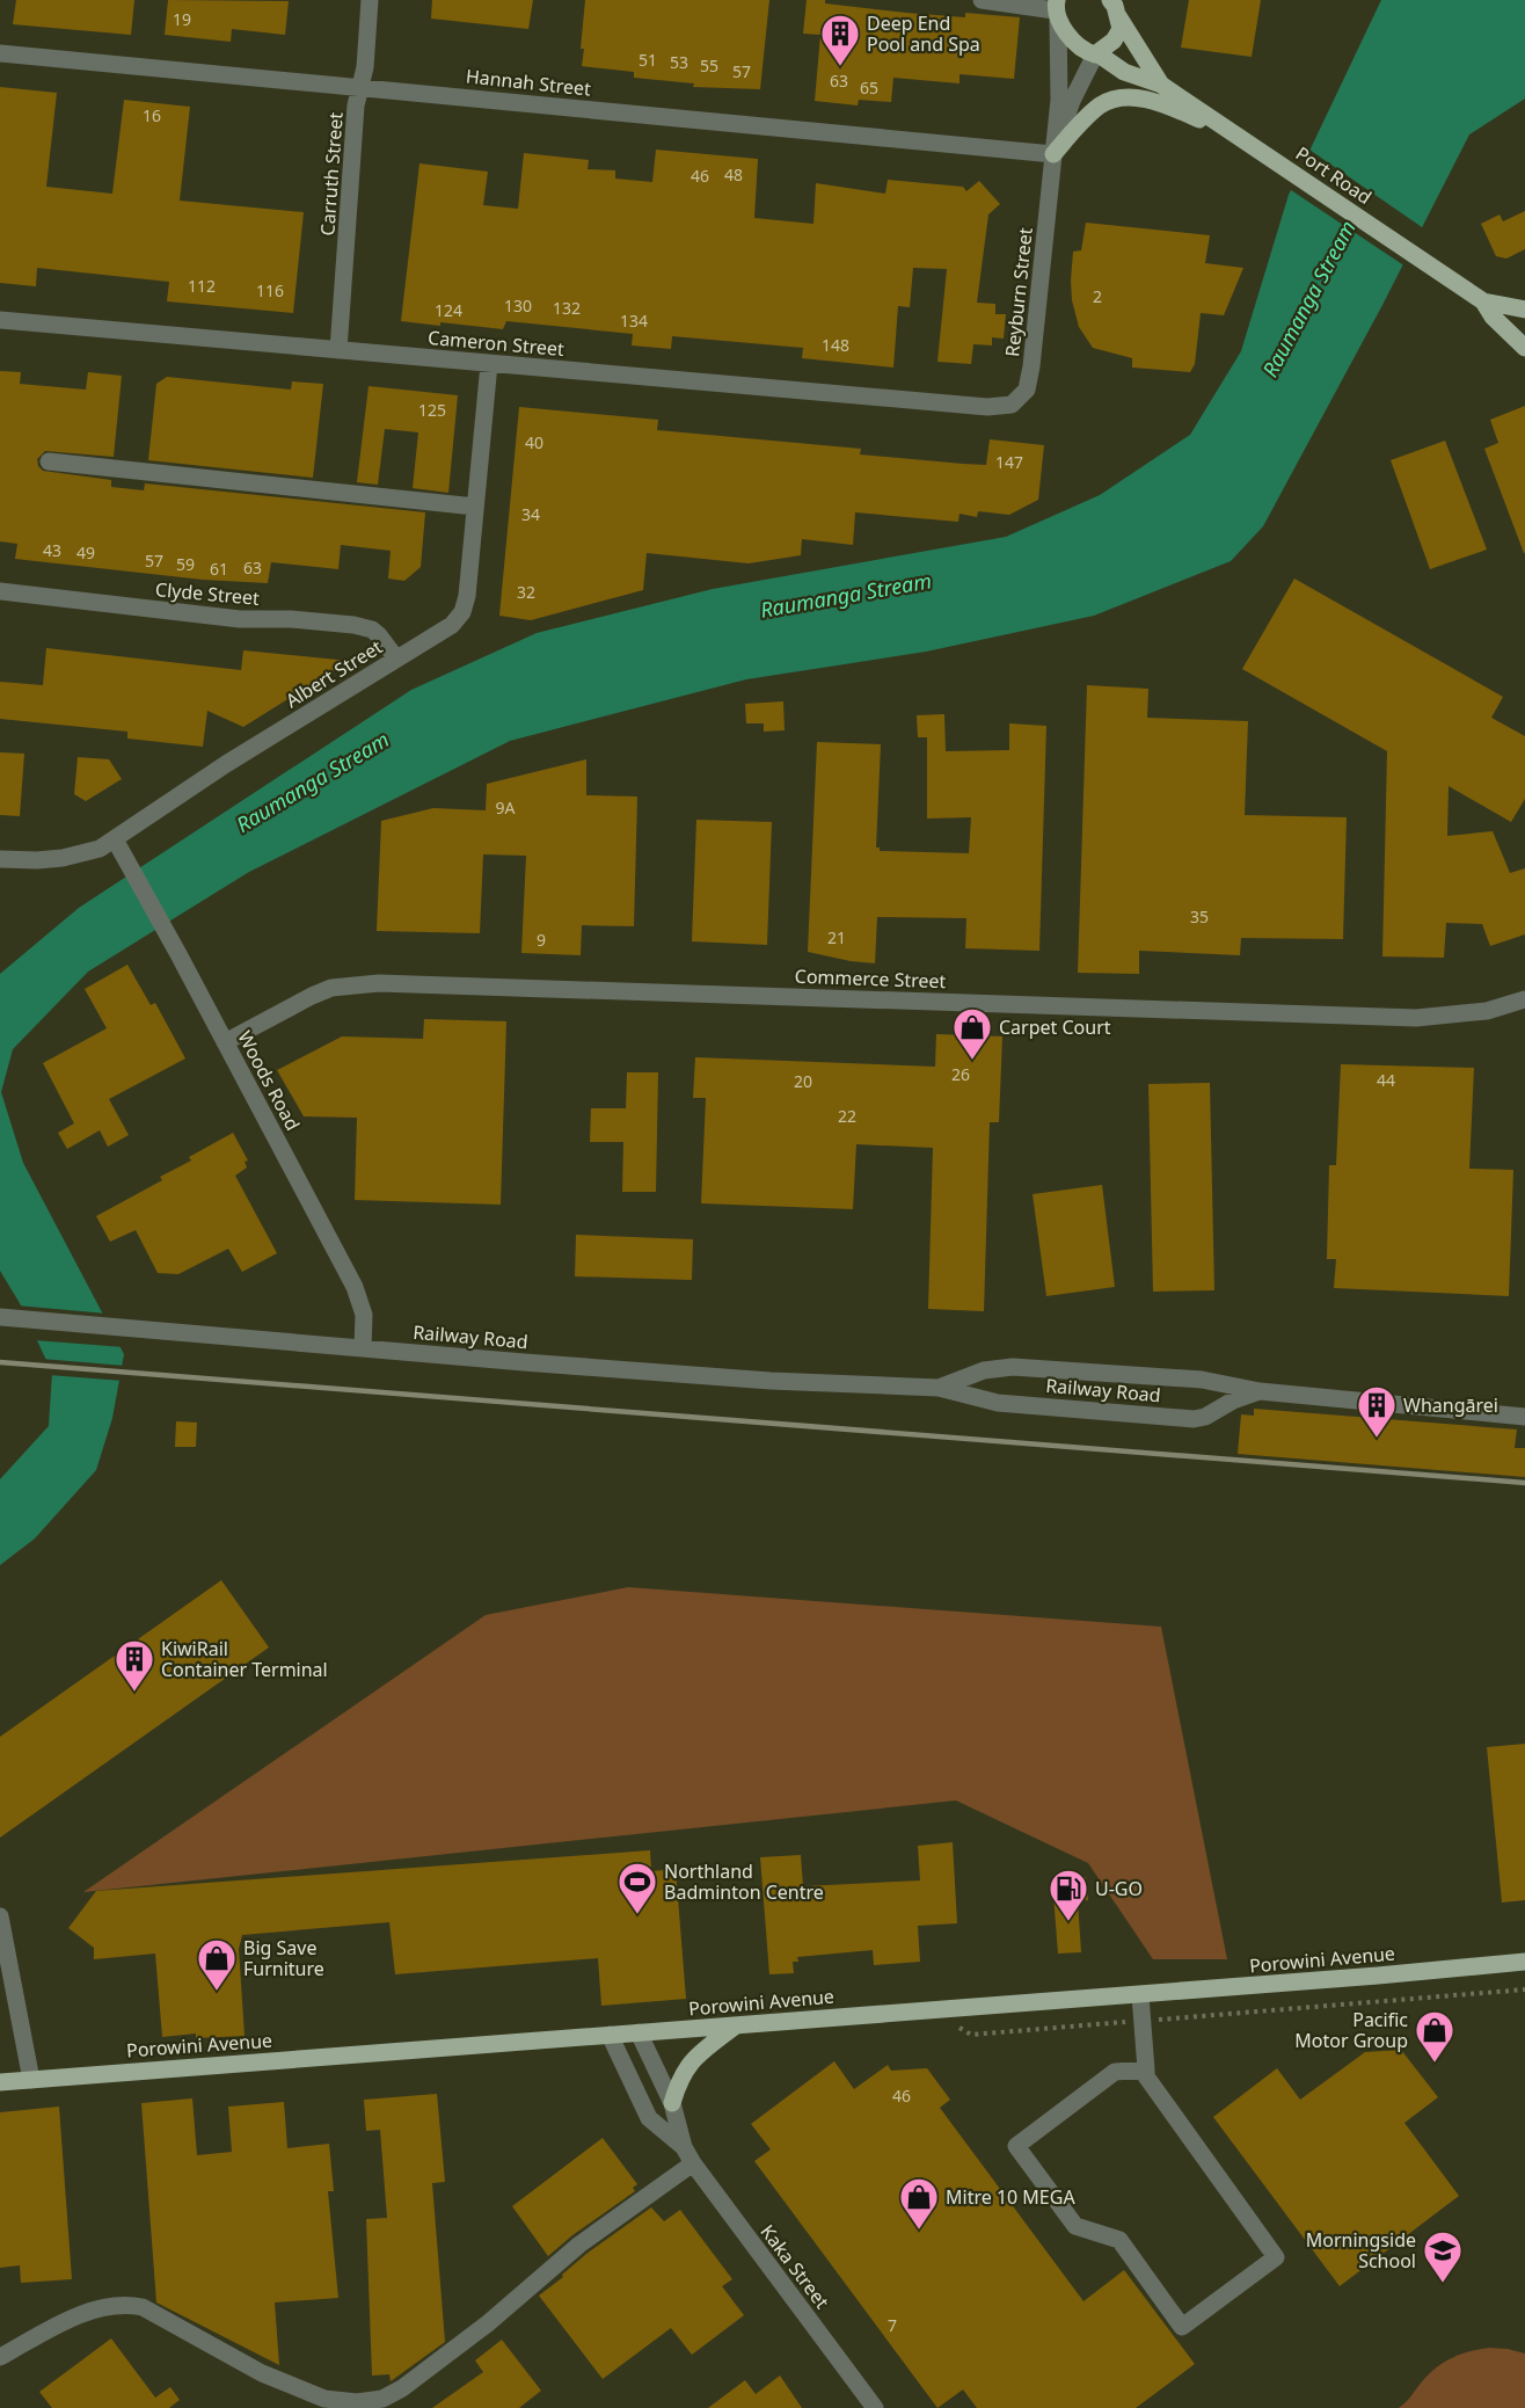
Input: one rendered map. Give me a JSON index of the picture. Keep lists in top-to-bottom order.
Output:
{
  "streets": {
    "main road": ["Port Road", "Porowini Avenue"],
    "street": [
      "Hannah Street",
      "Carruth Street",
      "Reyburn Street",
      "Cameron Street",
      "Clyde Street",
      "Albert Street",
      "Commerce Street",
      "Woods Road",
      "Railway Road",
      "Kaka Street"
    ]
  },
  "crossings": [
    ["Hannah Street", "Carruth Street"],
    ["Hannah Street", "Reyburn Street"],
    ["Carruth Street", "Cameron Street"],
    ["Port Road", "Reyburn Street"],
    ["Reyburn Street", "Cameron Street"],
    ["Cameron Street", "Albert Street"],
    ["Clyde Street", "Albert Street"],
    ["Albert Street", "Woods Road"],
    ["Commerce Street", "Woods Road"],
    ["Woods Road", "Railway Road"],
    ["Porowini Avenue", "Kaka Street"]
  ],
  "water": ["Raumanga Stream"],
  "places": {
    "building": ["Deep End Pool and Spa", "Whangārei", "KiwiRail Container Terminal"],
    "shop": [
      "Carpet Court",
      "Big Save Furniture",
      "Pacific Motor Group",
      "Mitre 10 MEGA"
    ],
    "sports": ["Northland Badminton Centre"],
    "fuel station": ["U-GO"],
    "school or university": ["Morningside School"]
  },
  "house_numbers": [
    "19",
    "51",
    "53",
    "55",
    "57",
    "63",
    "65",
    "16",
    "48",
    "46",
    "112",
    "116",
    "2",
    "130",
    "132",
    "124",
    "134",
    "148",
    "125",
    "40",
    "147",
    "34",
    "43",
    "49",
    "57",
    "59",
    "63",
    "61",
    "32",
    "9A",
    "35",
    "21",
    "9",
    "26",
    "44",
    "20",
    "22",
    "46",
    "7"
  ]
}
